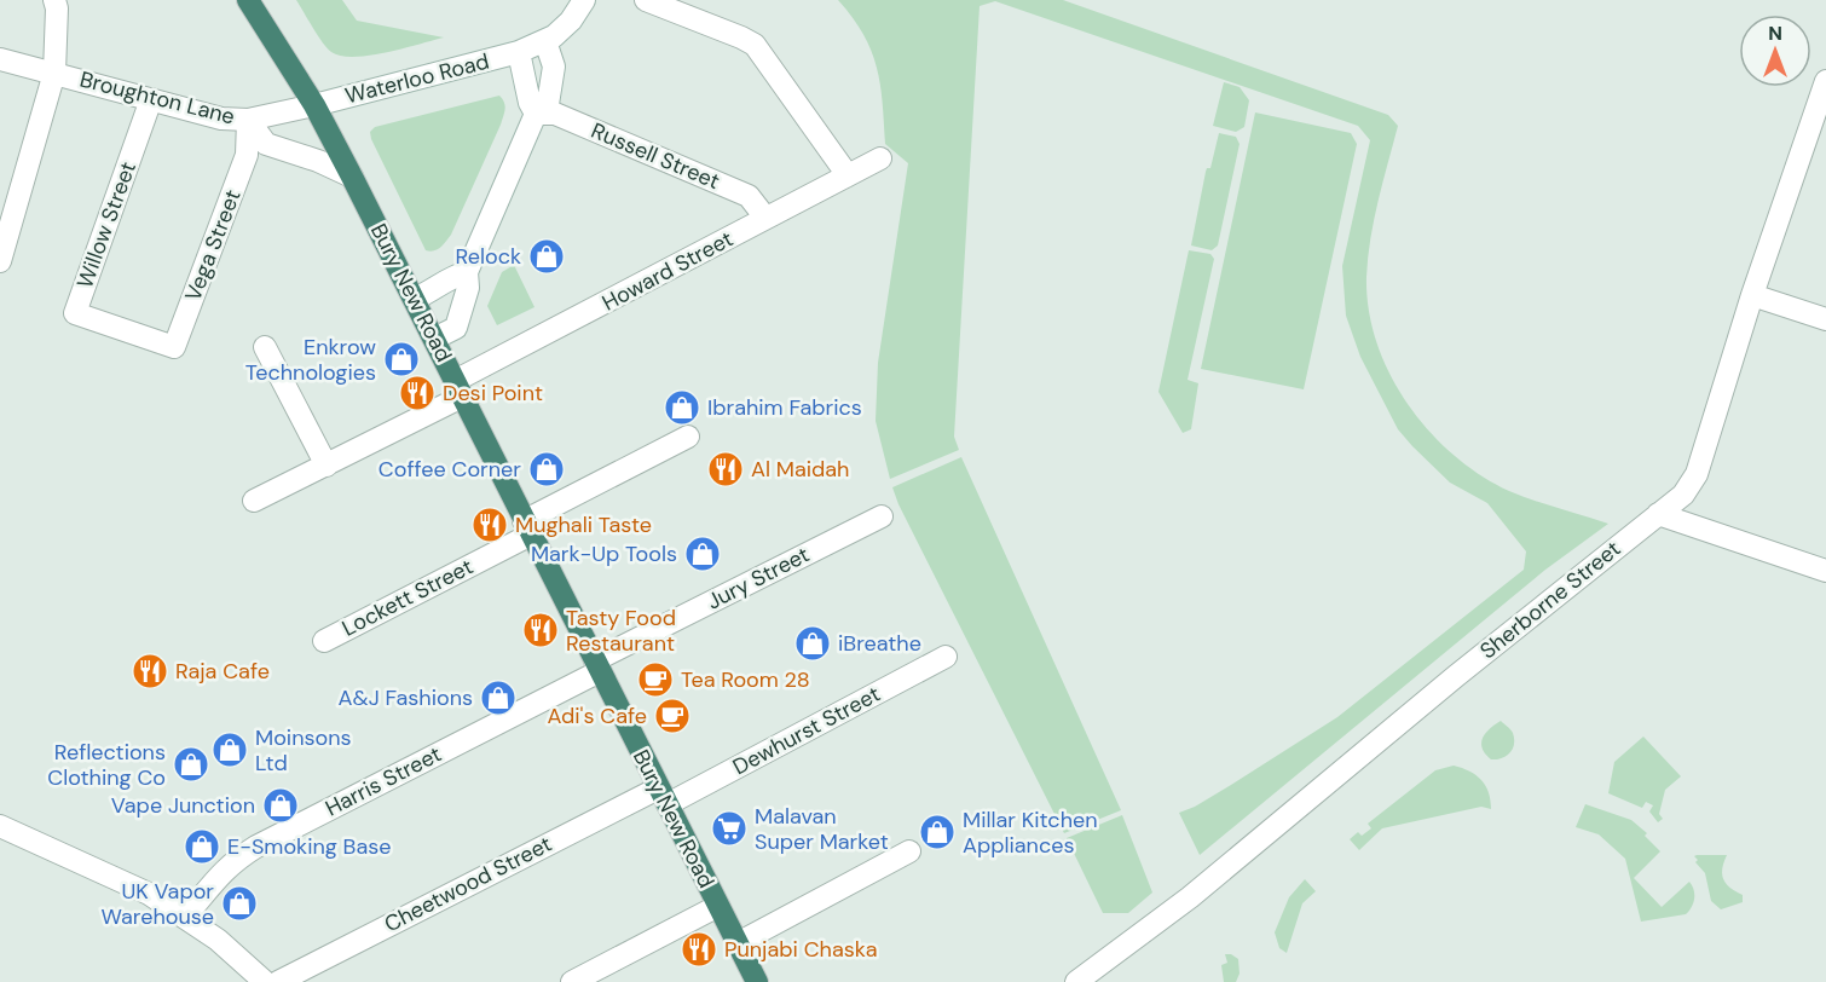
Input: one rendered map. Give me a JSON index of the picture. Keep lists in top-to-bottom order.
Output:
{
  "streets": {
    "highway": ["Bury New Road"],
    "street": [
      "Waterloo Road",
      "Broughton Lane",
      "Russell Street",
      "Willow Street",
      "Vega Street",
      "Howard Street",
      "Jury Street",
      "Lockett Street",
      "Sherborne Street",
      "Dewhurst Street",
      "Harris Street",
      "Cheetwood Street"
    ]
  },
  "crossings": [
    ["Waterloo Road", "Broughton Lane"],
    ["Waterloo Road", "Russell Street"],
    ["Waterloo Road", "Bury New Road"],
    ["Broughton Lane", "Willow Street"],
    ["Broughton Lane", "Vega Street"],
    ["Broughton Lane", "Bury New Road"],
    ["Russell Street", "Howard Street"],
    ["Willow Street", "Vega Street"],
    ["Howard Street", "Bury New Road"],
    ["Bury New Road", "Jury Street"],
    ["Bury New Road", "Lockett Street"],
    ["Bury New Road", "Dewhurst Street"],
    ["Bury New Road", "Harris Street"],
    ["Bury New Road", "Cheetwood Street"],
    ["Jury Street", "Harris Street"],
    ["Dewhurst Street", "Cheetwood Street"]
  ],
  "places": {
    "shop": [
      "Relock",
      "Enkrow Technologies",
      "Ibrahim Fabrics",
      "Coffee Corner",
      "Mark-Up Tools",
      "iBreathe",
      "A&J Fashions",
      "Moinsons Ltd",
      "Reflections Clothing Co",
      "Vape Junction",
      "Millar Kitchen Appliances",
      "E-Smoking Base",
      "UK Vapor Warehouse"
    ],
    "restaurant": [
      "Desi Point",
      "Al Maidah",
      "Mughali Taste",
      "Tasty Food Restaurant",
      "Raja Cafe",
      "Punjabi Chaska"
    ],
    "cafe": ["Tea Room 28", "Adi's Cafe"],
    "supermarket": ["Malavan Super Market"]
  },
  "north": "top"
}
